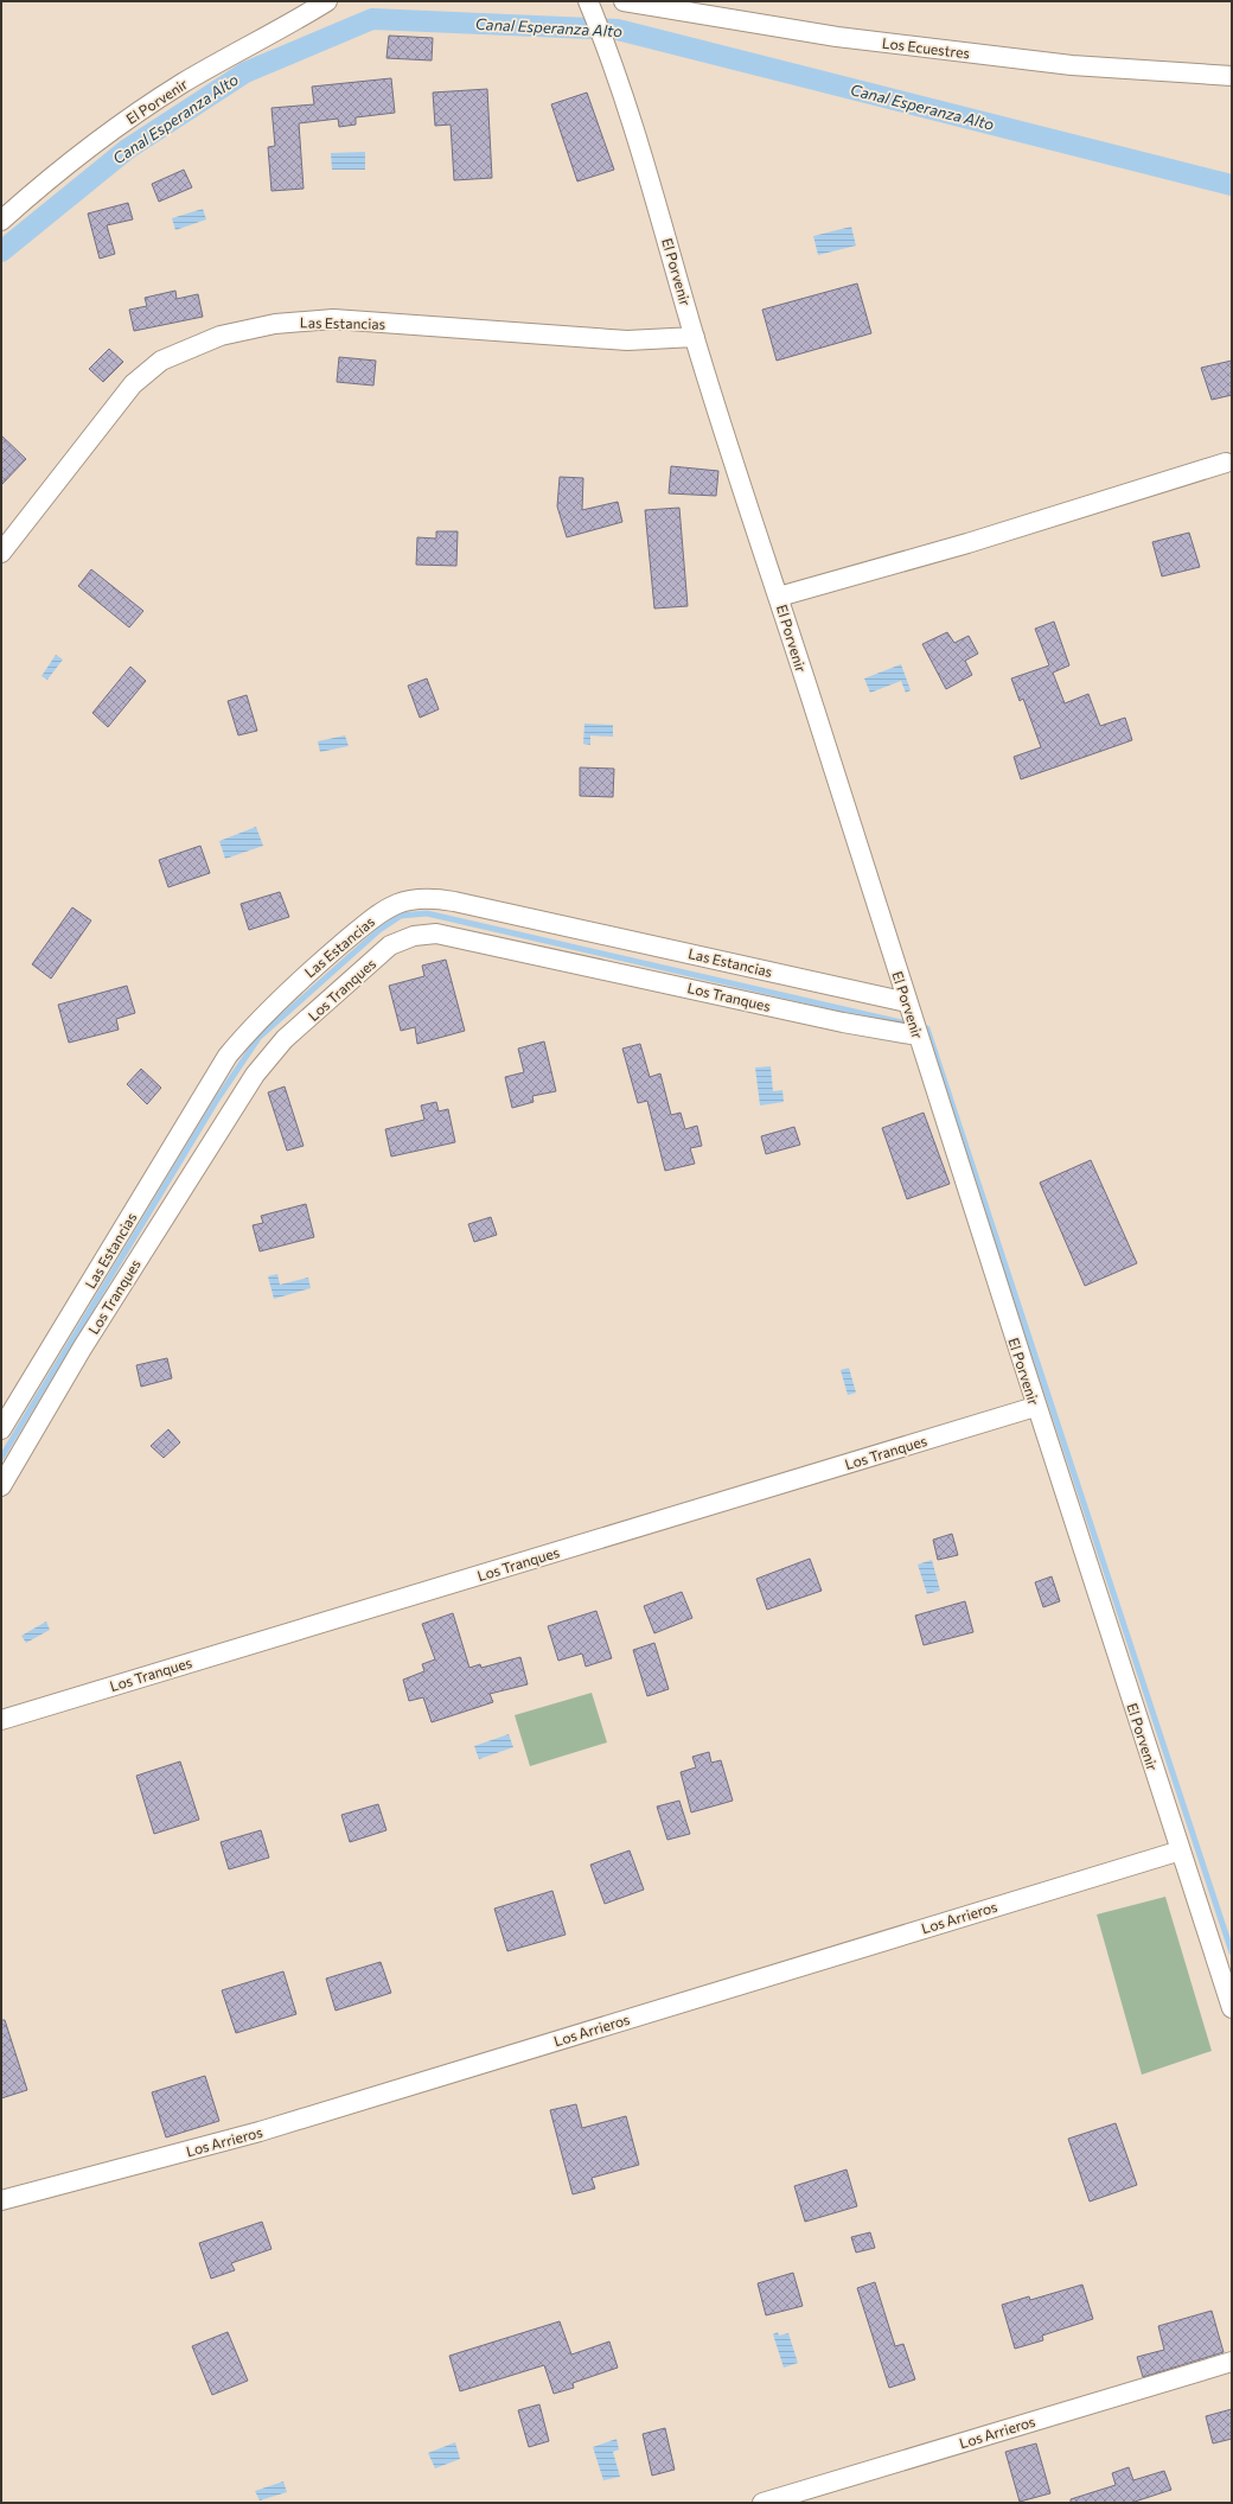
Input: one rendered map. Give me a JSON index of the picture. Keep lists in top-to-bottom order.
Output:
{
  "streets": {
    "street": [
      "Los Ecuestres",
      "El Porvenir",
      "Las Estancias",
      "Los Tranques",
      "Los Arrieros"
    ]
  },
  "crossings": [
    ["El Porvenir", "Las Estancias"],
    ["El Porvenir", "Los Tranques"],
    ["El Porvenir", "Los Arrieros"]
  ],
  "water": ["Canal Esperanza Alto"]
}
